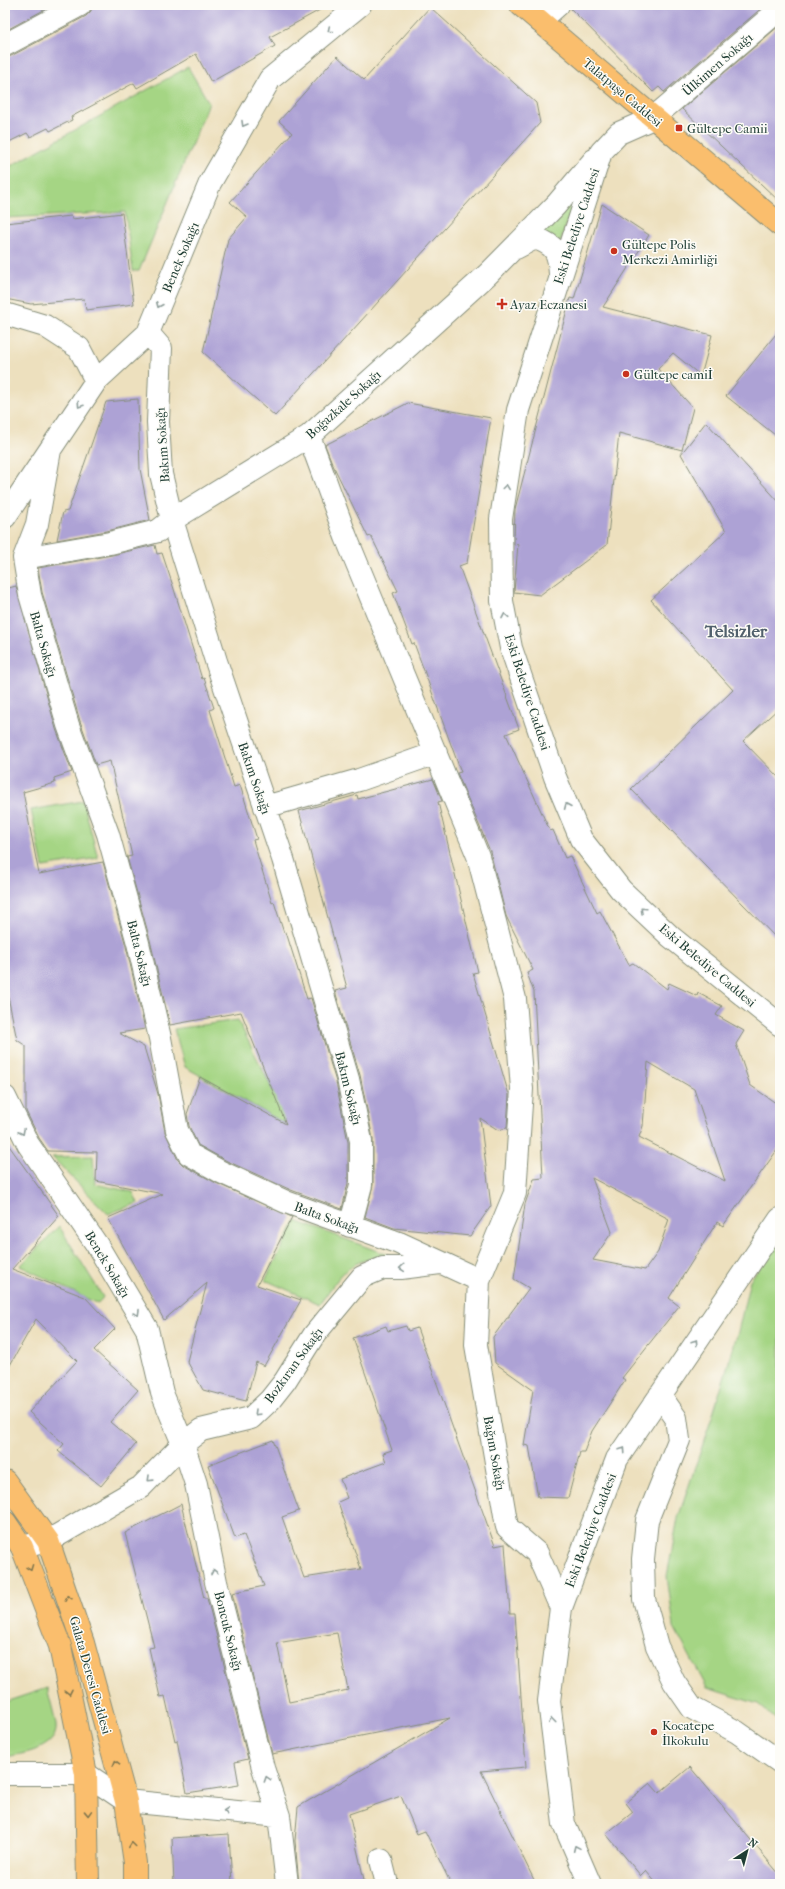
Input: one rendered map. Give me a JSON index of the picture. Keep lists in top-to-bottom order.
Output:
{
  "streets": {
    "main road": ["Talatpaşa Caddesi", "Galata Deresi Caddesi"],
    "street": [
      "Ülkimen Sokağı",
      "Eski Belediye Caddesi",
      "Benek Sokağı",
      "Boğazkale Sokağı",
      "Bakım Sokağı",
      "Balta Sokağı",
      "Bozkıran Sokağı",
      "Bağım Sokağı",
      "Boncuk Sokağı"
    ]
  },
  "crossings": [
    ["Ülkimen Sokağı", "Talatpaşa Caddesi"],
    ["Ülkimen Sokağı", "Eski Belediye Caddesi"],
    ["Talatpaşa Caddesi", "Eski Belediye Caddesi"],
    ["Eski Belediye Caddesi", "Boğazkale Sokağı"],
    ["Eski Belediye Caddesi", "Bağım Sokağı"],
    ["Benek Sokağı", "Bakım Sokağı"],
    ["Benek Sokağı", "Bozkıran Sokağı"],
    ["Benek Sokağı", "Boncuk Sokağı"],
    ["Boğazkale Sokağı", "Bakım Sokağı"],
    ["Boğazkale Sokağı", "Balta Sokağı"],
    ["Boğazkale Sokağı", "Bağım Sokağı"],
    ["Bakım Sokağı", "Balta Sokağı"],
    ["Balta Sokağı", "Bozkıran Sokağı"],
    ["Balta Sokağı", "Bağım Sokağı"],
    ["Bozkıran Sokağı", "Boncuk Sokağı"],
    ["Bozkıran Sokağı", "Galata Deresi Caddesi"]
  ],
  "one_way": [
    "Eski Belediye Caddesi",
    "Benek Sokağı",
    "Bozkıran Sokağı",
    "Boncuk Sokağı"
  ],
  "districts": ["Telsizler"],
  "places": {
    "transit": ["Gültepe Camii"],
    "other": ["Gültepe Polis Merkezi Amirliği", "Gültepe camiİ", "Kocatepe İlkokulu"],
    "health": ["Ayaz Eczanesi"]
  },
  "north": "top right"
}
